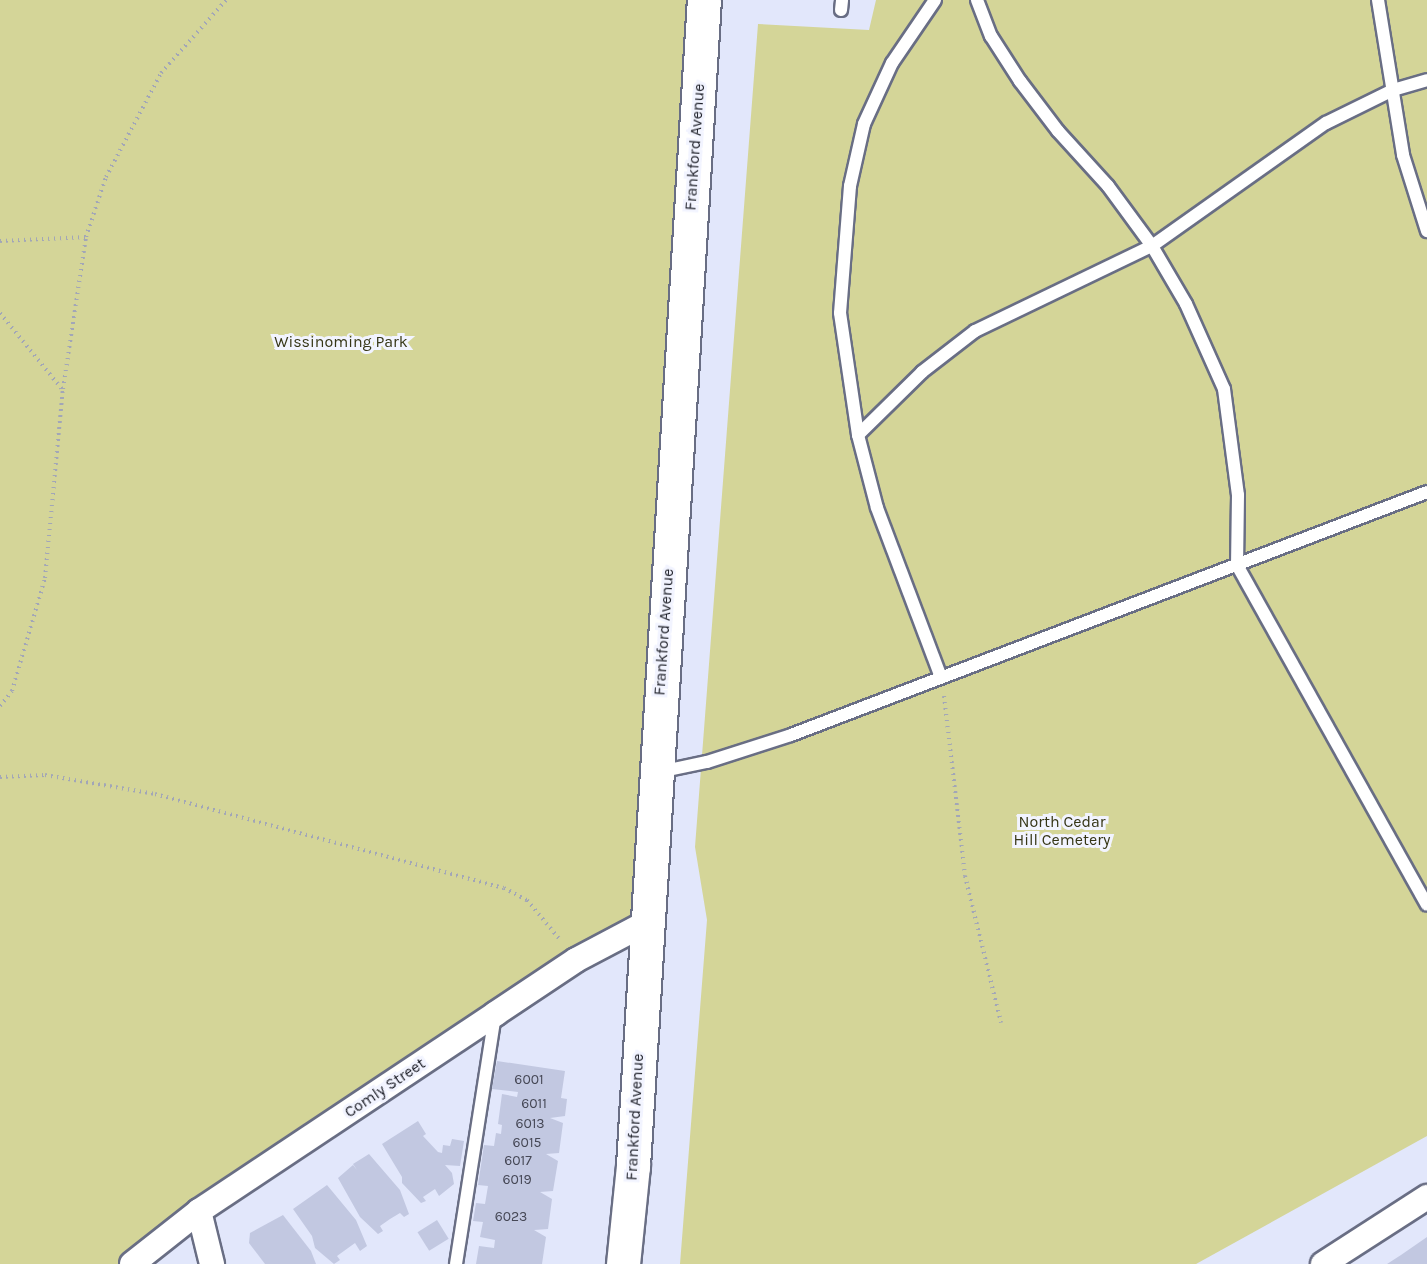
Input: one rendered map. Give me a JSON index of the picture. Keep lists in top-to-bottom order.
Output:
{
  "streets": {
    "main road": ["Frankford Avenue"],
    "street": ["Comly Street"]
  },
  "crossings": [
    ["Frankford Avenue", "Comly Street"]
  ],
  "parks": ["Wissinoming Park", "North Cedar Hill Cemetery"],
  "house_numbers": [
    "6001",
    "6011",
    "6013",
    "6015",
    "6017",
    "6019",
    "6023"
  ]
}
